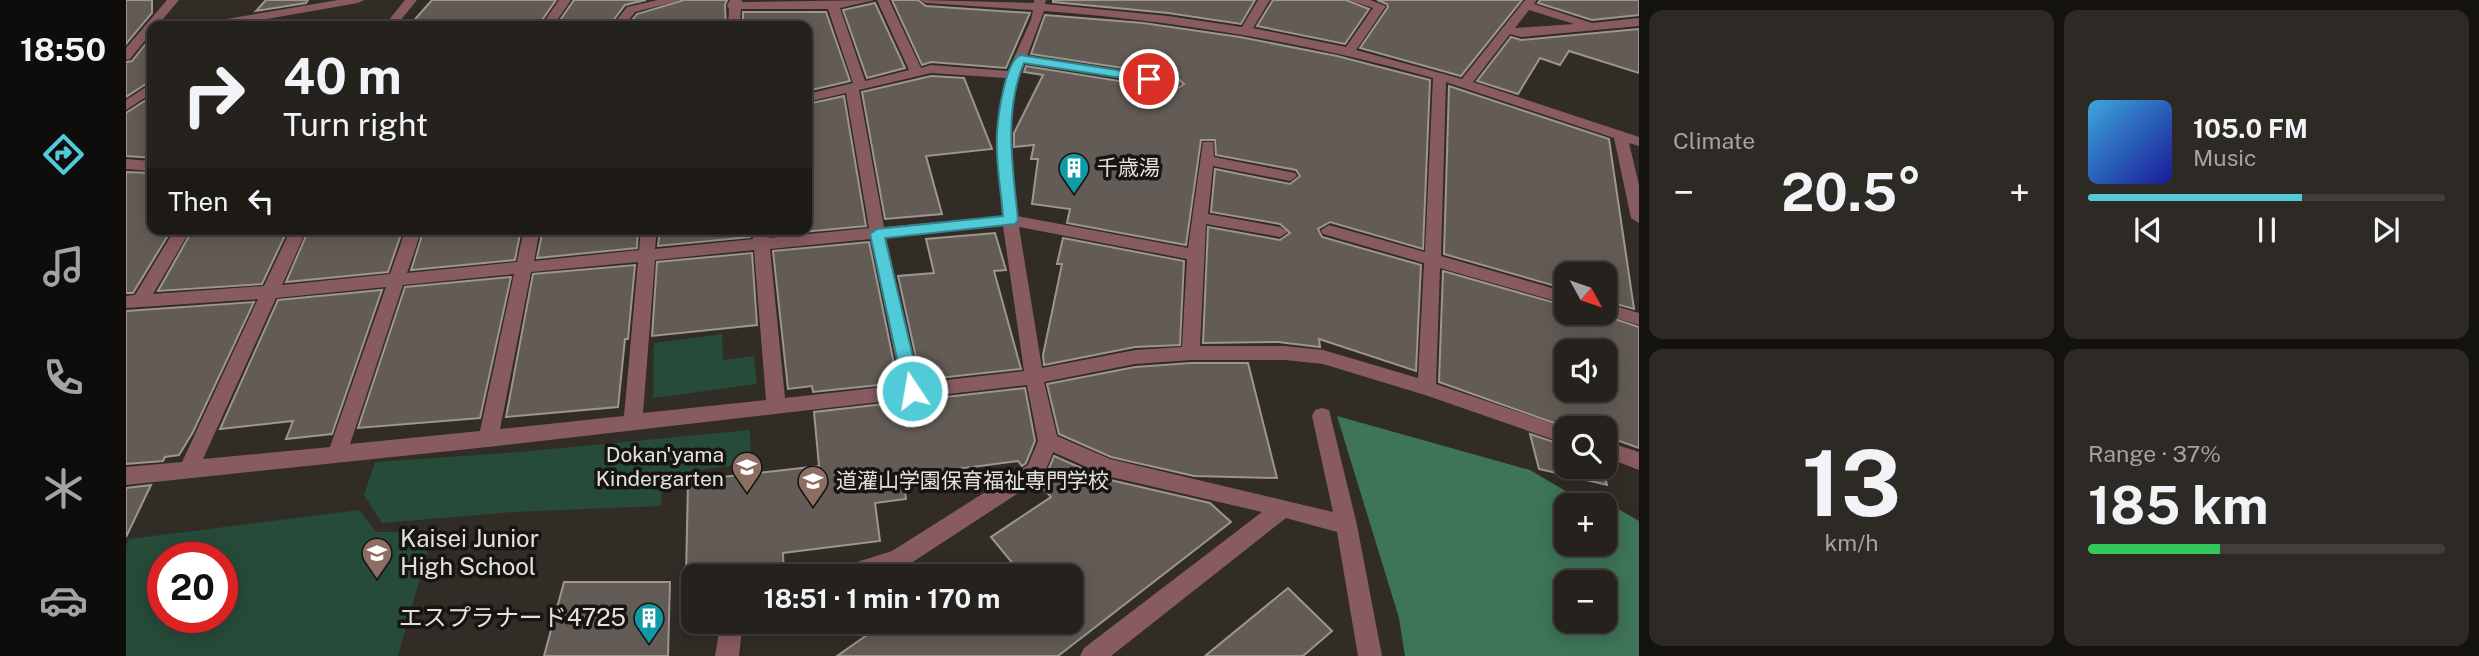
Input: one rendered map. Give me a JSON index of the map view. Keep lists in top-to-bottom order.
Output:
{
  "places": {
    "building": ["千歳湯", "エスプラナード4725"],
    "school or university": ["Dokan'yama Kindergarten", "道灌山学園保育福祉専門学校", "Kaisei Junior High School"]
  },
  "north": "bottom right",
  "page": {
    "tabs": "18:50",
    "tile": [
      "Climate",
      ["13", "km/h"],
      ["Range · 37%", "185 km"]
    ],
    "turn": ["40 m", "Turn right"],
    "song": ["105.0 FM", "Music"],
    "heat": ["−", "20.5°", "+"],
    "then": "Then",
    "map_buttons": ["+", "−"],
    "limit": "20",
    "trip": "18:51 · 1 min · 170 m"
  }
}
